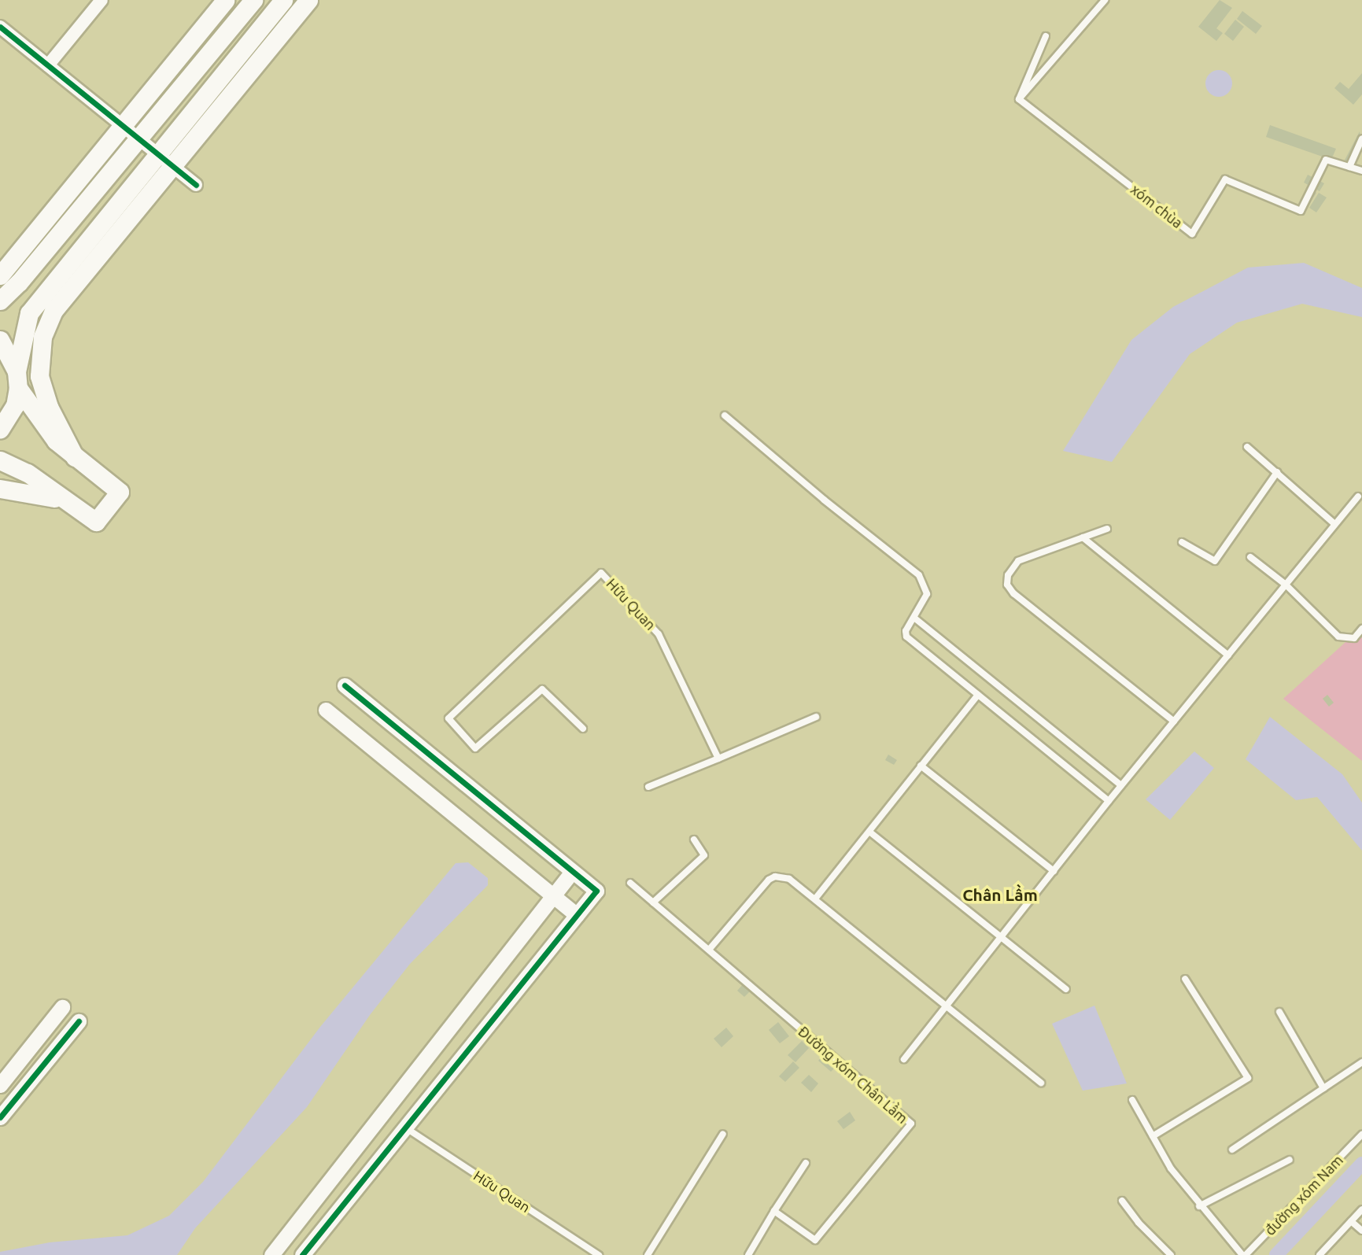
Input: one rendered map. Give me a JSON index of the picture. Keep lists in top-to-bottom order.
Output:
{
  "streets": {
    "lane": [
      "xóm chùa",
      "Hữu Quan",
      "Đường xóm Chân Lầm",
      "đường xóm Nam"
    ]
  },
  "districts": ["Chân Lầm"]
}
